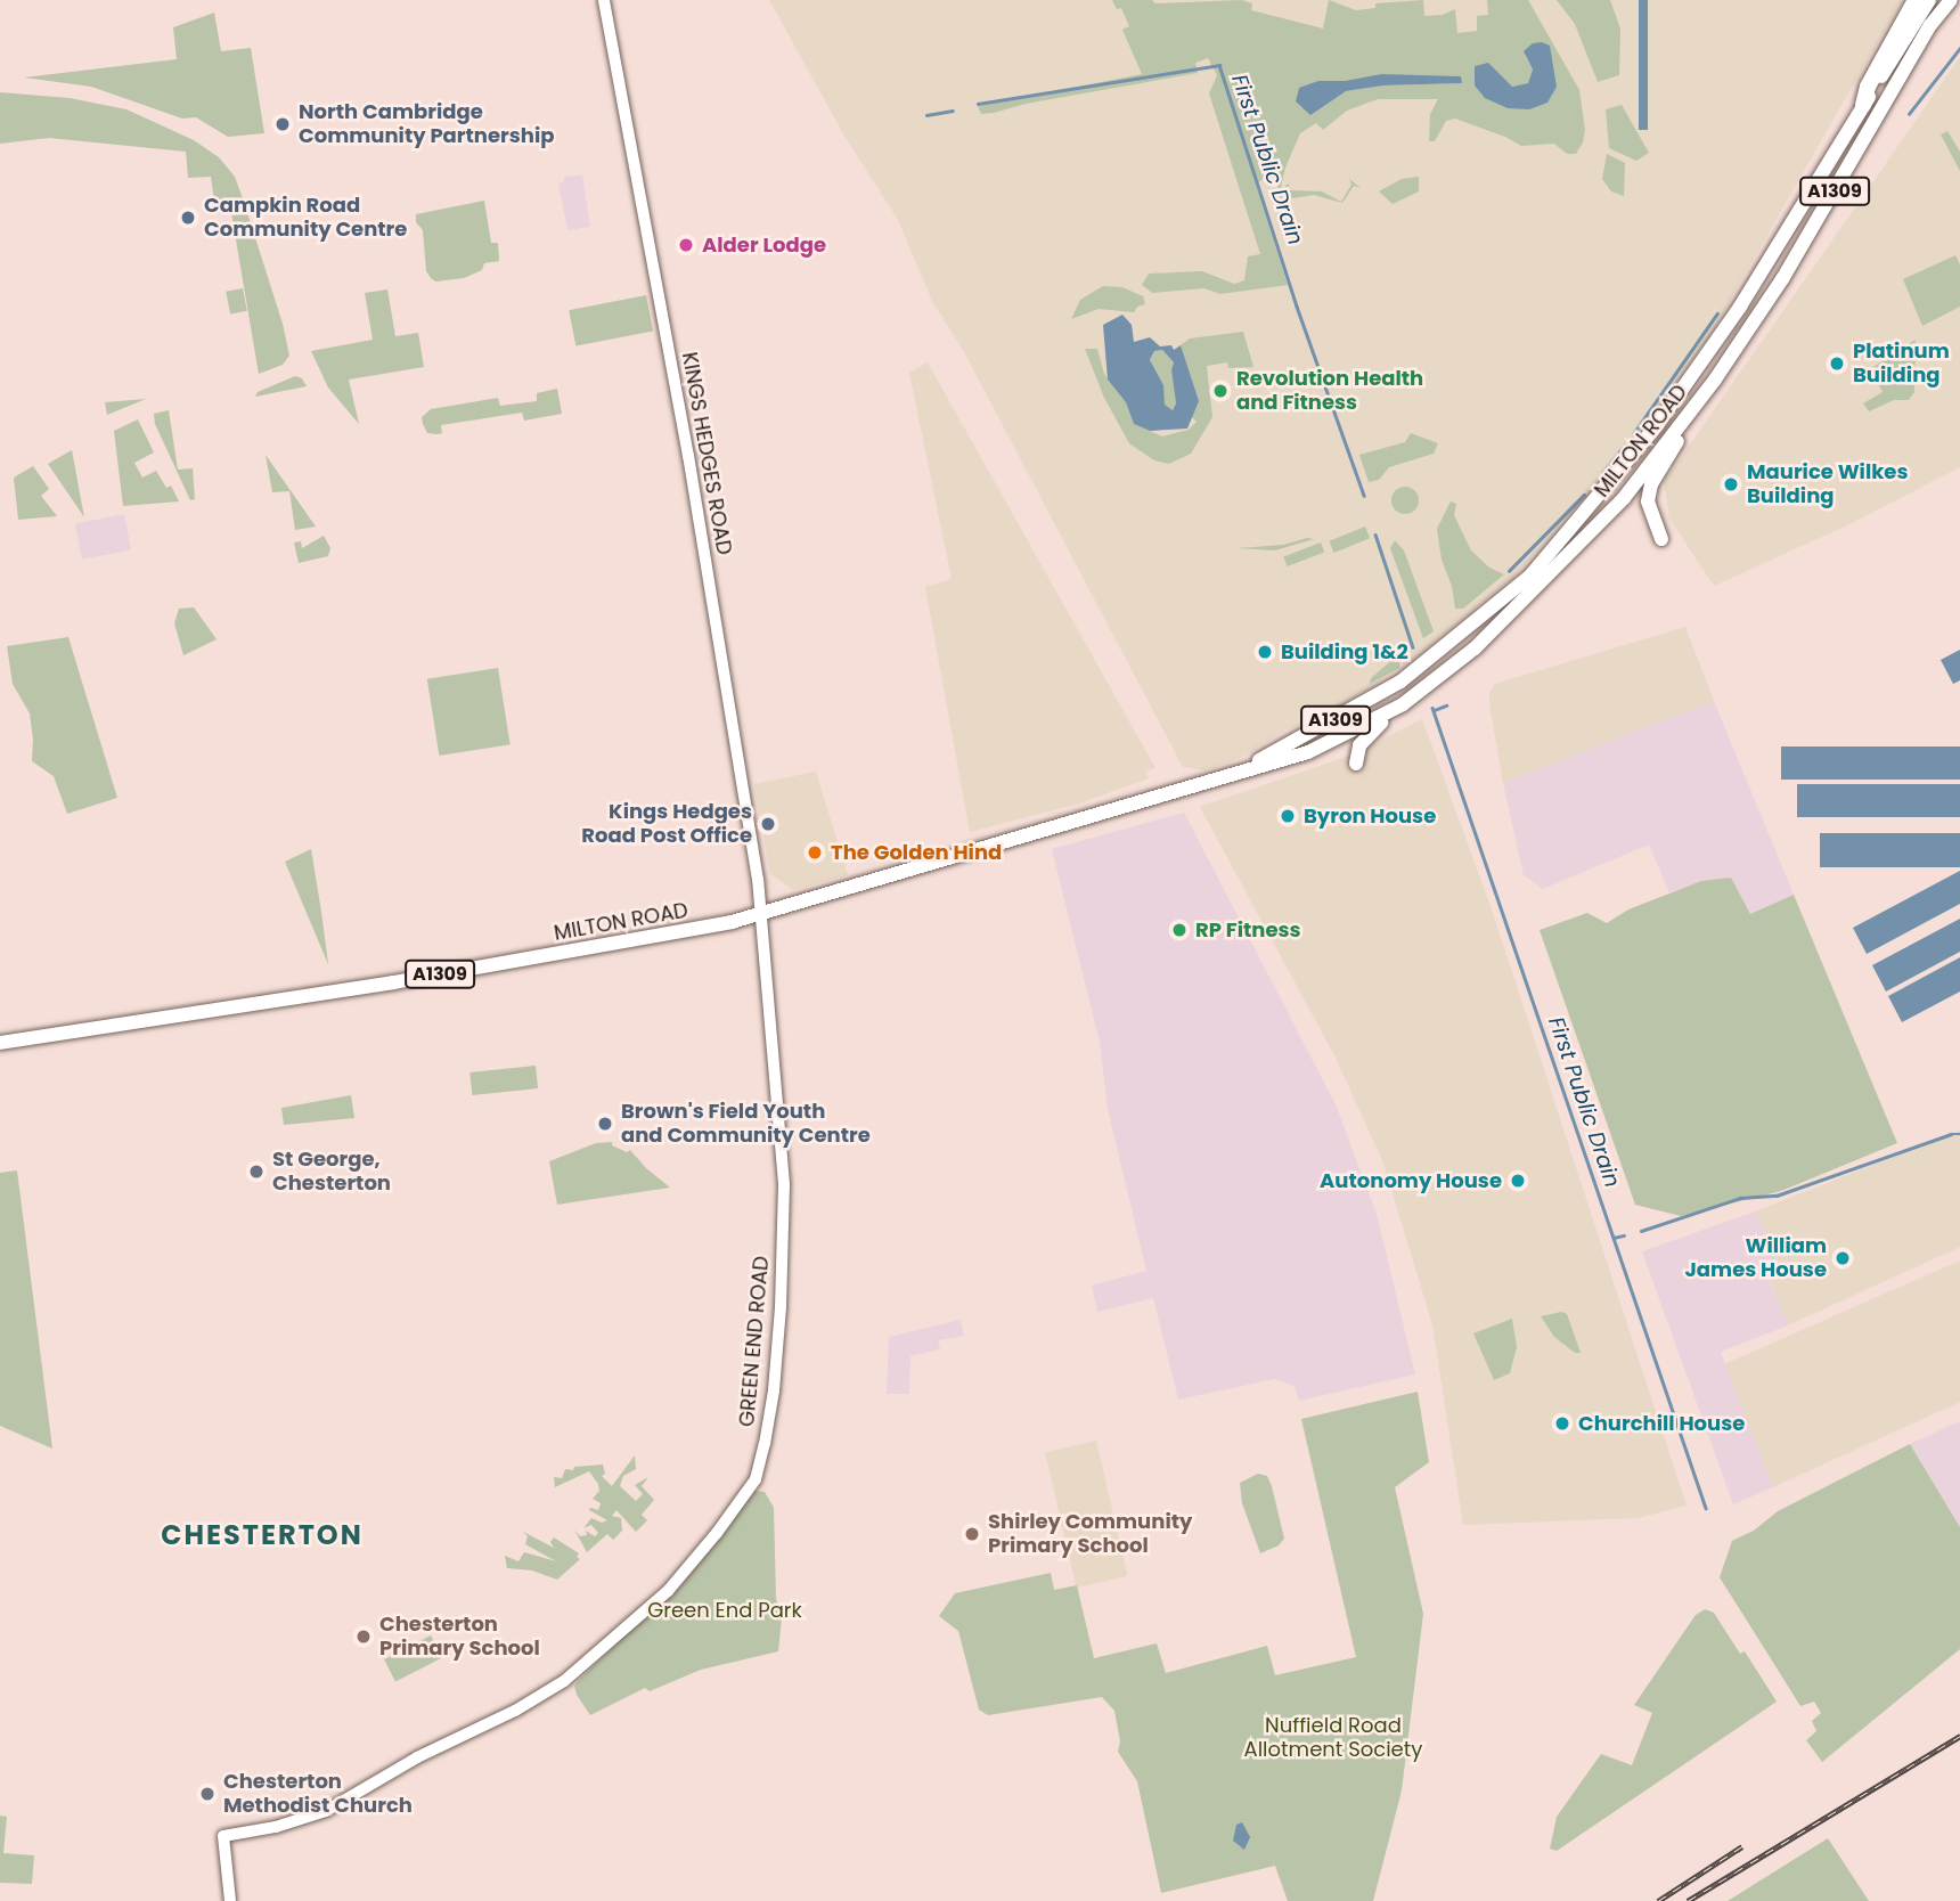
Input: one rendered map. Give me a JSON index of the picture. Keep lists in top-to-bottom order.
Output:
{
  "streets": {
    "main road": ["A1309", "MILTON ROAD"],
    "street": ["KINGS HEDGES ROAD", "GREEN END ROAD"]
  },
  "crossings": [
    ["A1309", "MILTON ROAD"],
    ["MILTON ROAD", "KINGS HEDGES ROAD"],
    ["MILTON ROAD", "GREEN END ROAD"],
    ["KINGS HEDGES ROAD", "GREEN END ROAD"]
  ],
  "districts": ["CHESTERTON"],
  "water": ["First Public Drain"],
  "parks": ["Green End Park", "Nuffield Road Allotment Society"],
  "places": [
    "North Cambridge Community Partnership",
    "Campkin Road Community Centre",
    "Alder Lodge",
    "Platinum Building",
    "Revolution Health and Fitness",
    "Maurice Wilkes Building",
    "Building 1&2",
    "Byron House",
    "Kings Hedges Road Post Office",
    "The Golden Hind",
    "RP Fitness",
    "Brown's Field Youth and Community Centre",
    "St George, Chesterton",
    "Autonomy House",
    "William James House",
    "Churchill House",
    "Shirley Community Primary School",
    "Chesterton Primary School",
    "Chesterton Methodist Church"
  ]
}
